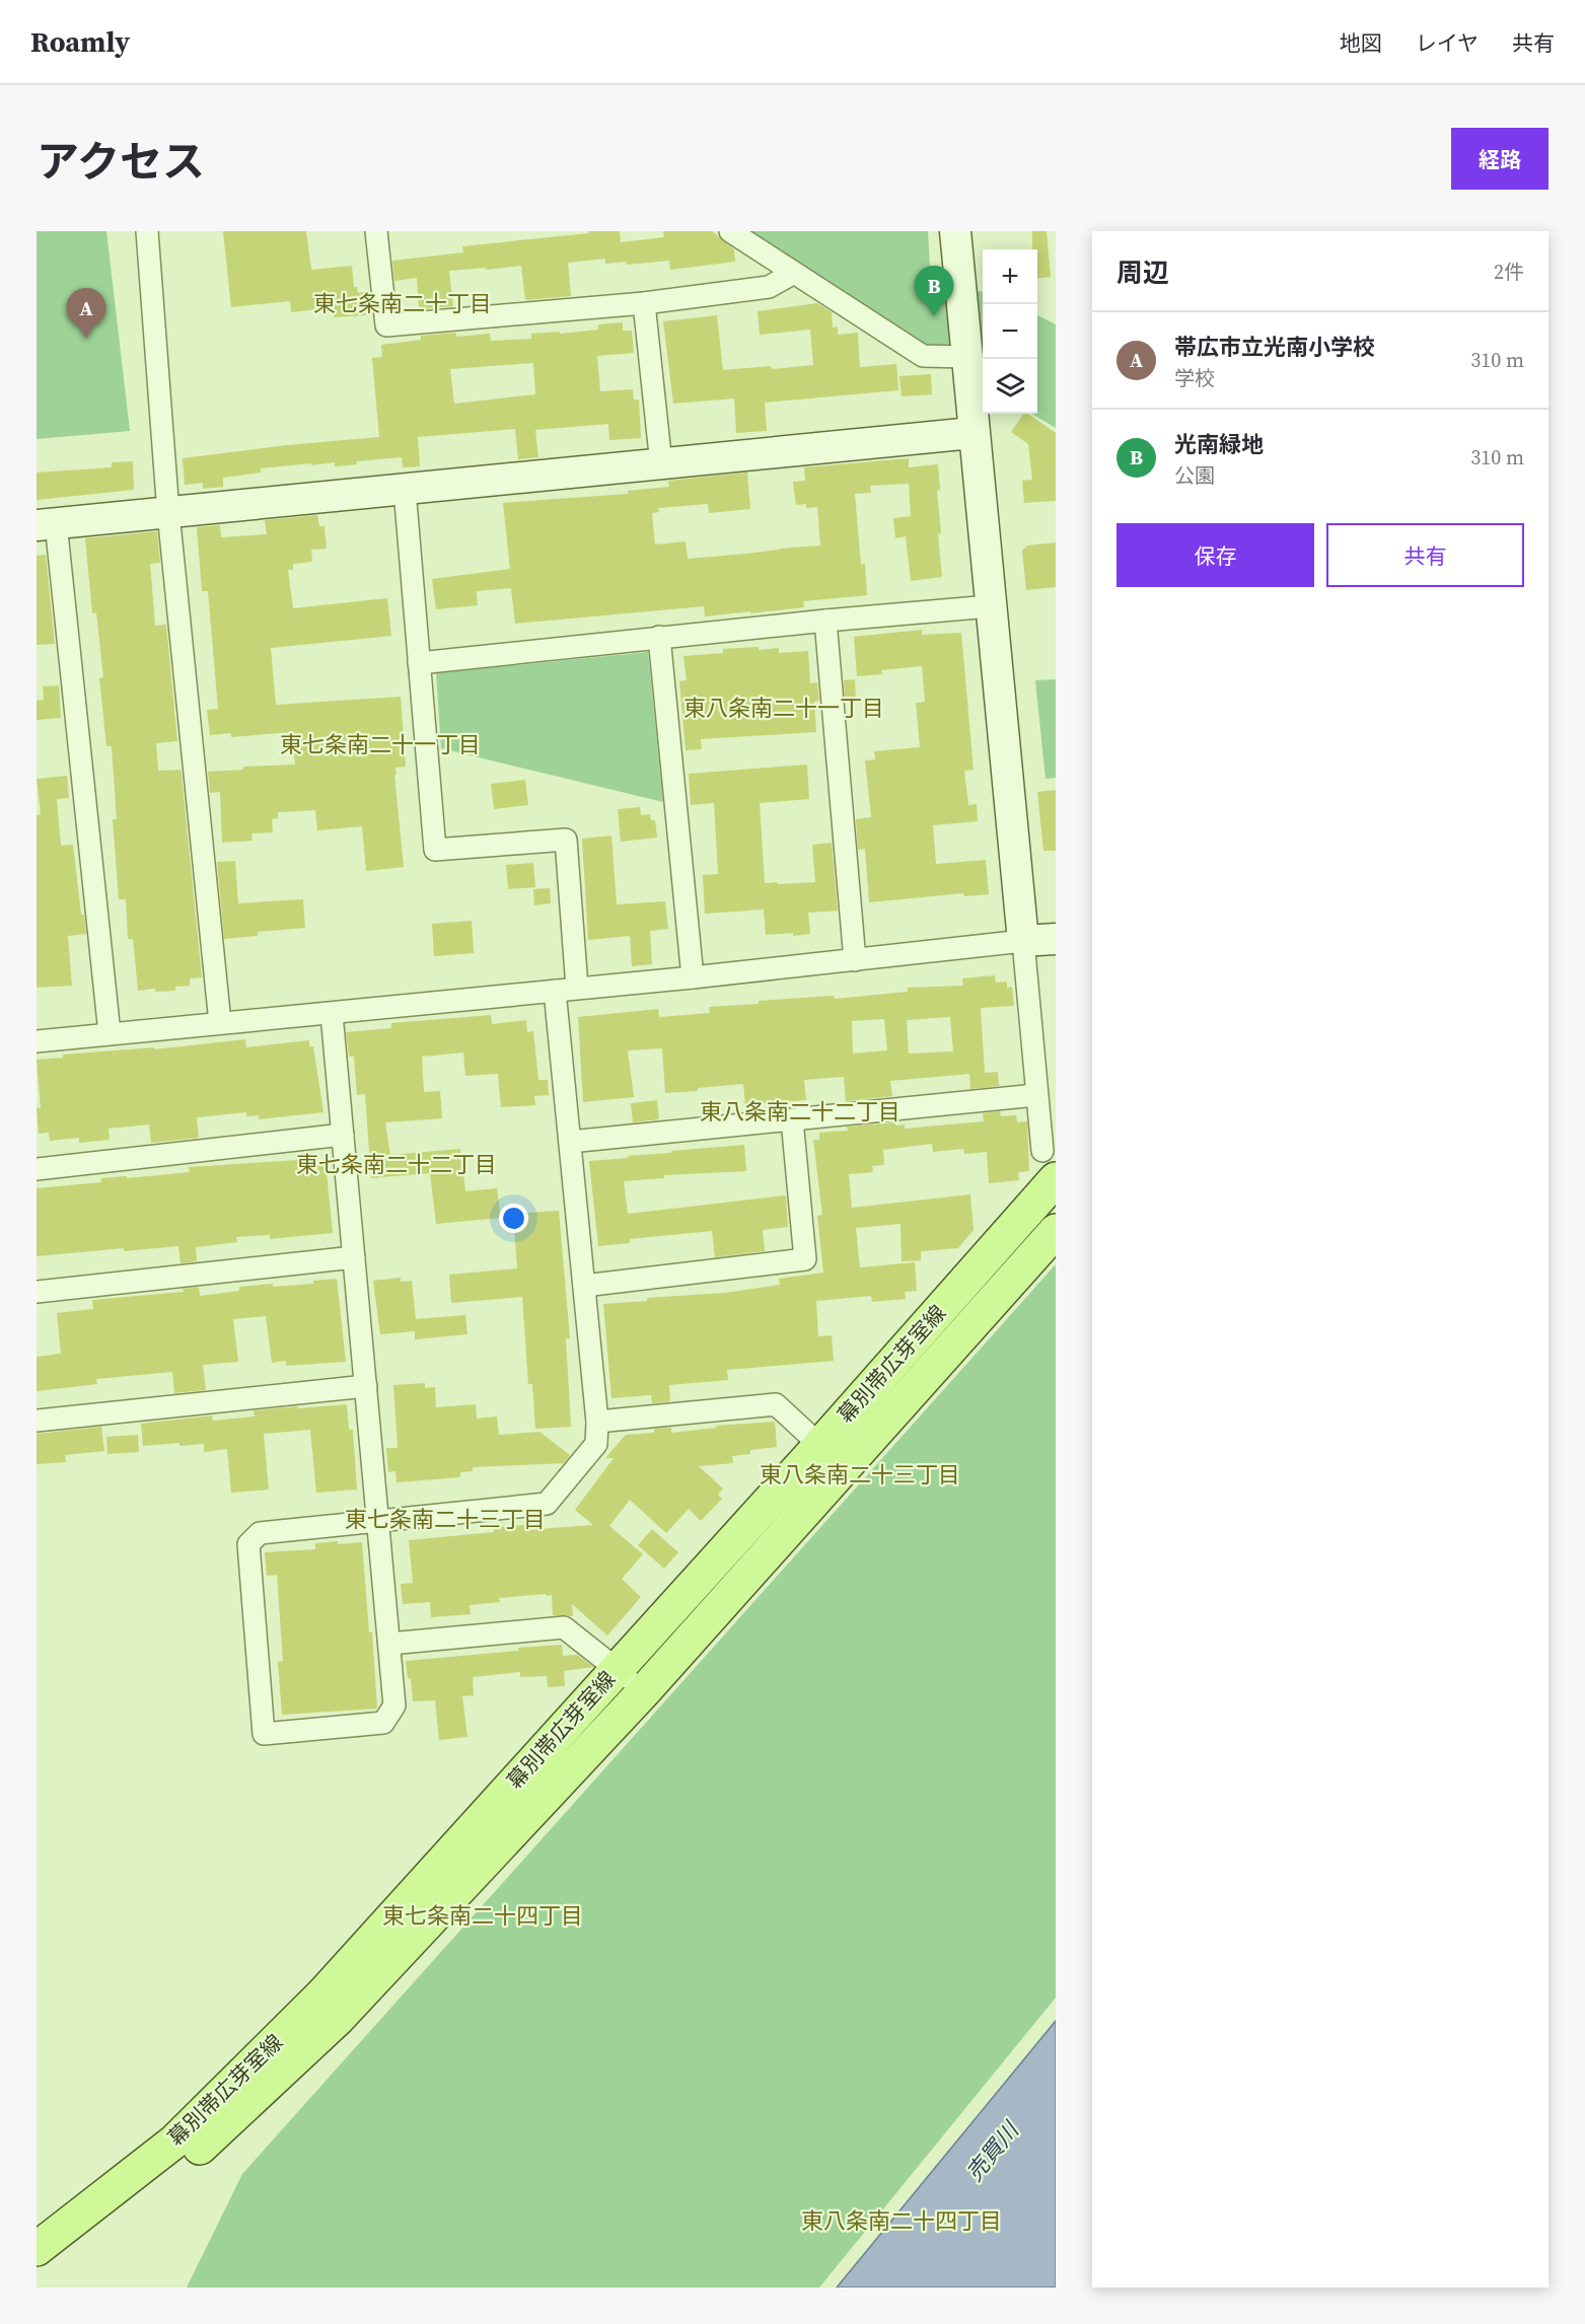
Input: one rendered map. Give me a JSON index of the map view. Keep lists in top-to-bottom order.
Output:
{
  "streets": {
    "main road": ["幕別帯広芽室線"]
  },
  "districts": [
    "東七条南二十丁目",
    "東八条南二十一丁目",
    "東七条南二十一丁目",
    "東八条南二十二丁目",
    "東七条南二十二丁目",
    "東八条南二十三丁目",
    "東七条南二十三丁目",
    "東七条南二十四丁目",
    "東八条南二十四丁目"
  ],
  "water": ["売買川"],
  "page": {
    "header": "Roamly",
    "nav": ["地図", "レイヤ", "共有"],
    "title": "アクセス",
    "buttons": [
      "経路",
      ["保存", "共有"]
    ],
    "heading": ["周辺", "2件"],
    "map_buttons": ["+", "−"],
    "pins": ["B", "A"],
    "list": [
      {
        "mark": "A",
        "name": "帯広市立光南小学校",
        "note": "学校",
        "value": "310 m"
      },
      {
        "mark": "B",
        "name": "光南緑地",
        "note": "公園",
        "value": "310 m"
      }
    ]
  }
}
